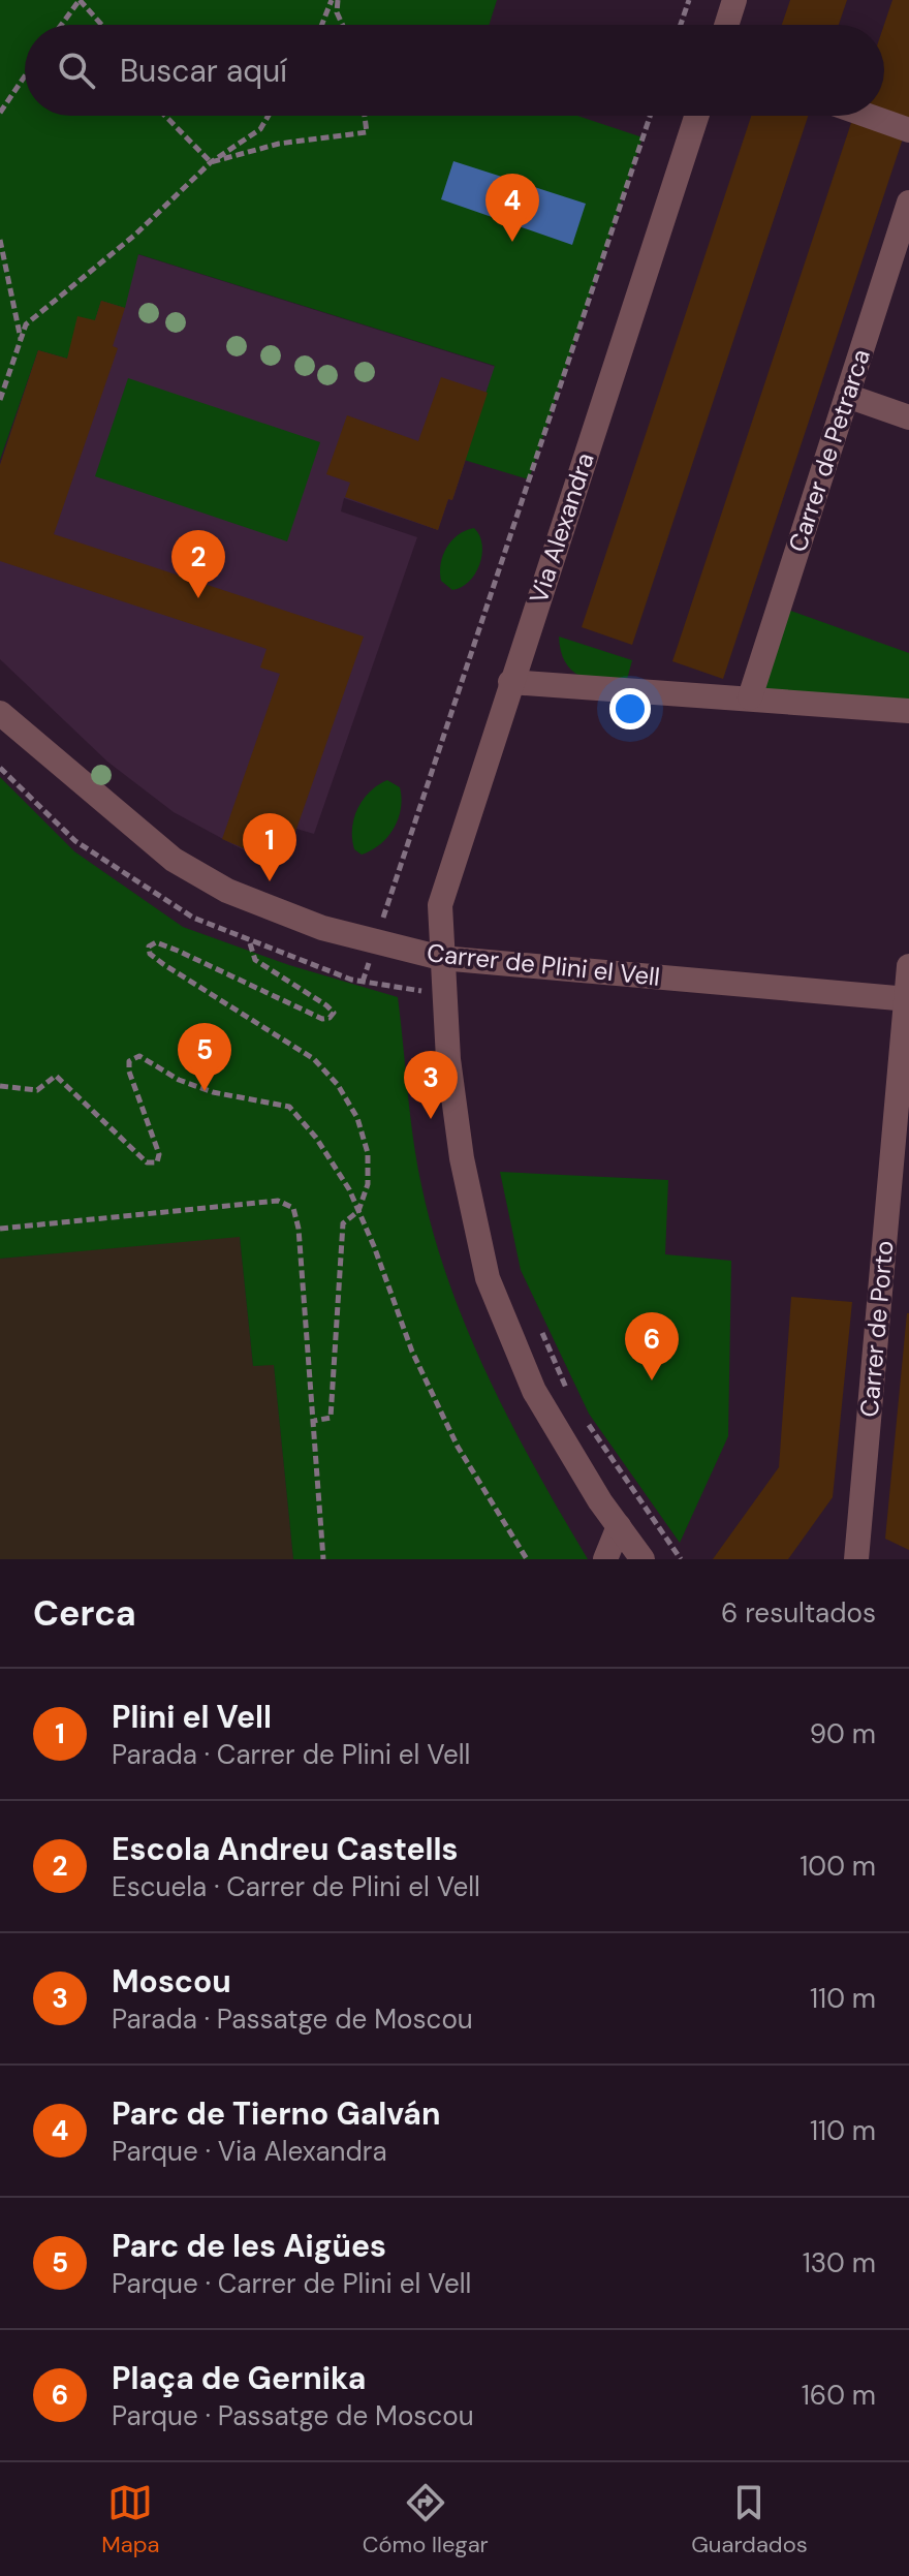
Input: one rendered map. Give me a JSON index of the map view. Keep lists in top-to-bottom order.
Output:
{
  "streets": {
    "street": [
      "Carrer de Petrarca",
      "Via Alexandra",
      "Carrer de Plini el Vell",
      "Carrer de Porto"
    ]
  },
  "crossings": [
    ["Via Alexandra", "Carrer de Plini el Vell"],
    ["Carrer de Plini el Vell", "Carrer de Porto"]
  ],
  "page": {
    "search": "Buscar aquí",
    "pins": [
      "4",
      "2",
      "1",
      "5",
      "3",
      "6"
    ],
    "heading": ["Cerca", "6 resultados"],
    "list": [
      {
        "mark": "1",
        "name": "Plini el Vell",
        "note": "Parada · Carrer de Plini el Vell",
        "value": "90 m"
      },
      {
        "mark": "2",
        "name": "Escola Andreu Castells",
        "note": "Escuela · Carrer de Plini el Vell",
        "value": "100 m"
      },
      {
        "mark": "3",
        "name": "Moscou",
        "note": "Parada · Passatge de Moscou",
        "value": "110 m"
      },
      {
        "mark": "4",
        "name": "Parc de Tierno Galván",
        "note": "Parque · Via Alexandra",
        "value": "110 m"
      },
      {
        "mark": "5",
        "name": "Parc de les Aigües",
        "note": "Parque · Carrer de Plini el Vell",
        "value": "130 m"
      },
      {
        "mark": "6",
        "name": "Plaça de Gernika",
        "note": "Parque · Passatge de Moscou",
        "value": "160 m"
      }
    ],
    "nav": ["Mapa", "Cómo llegar", "Guardados"]
  }
}
